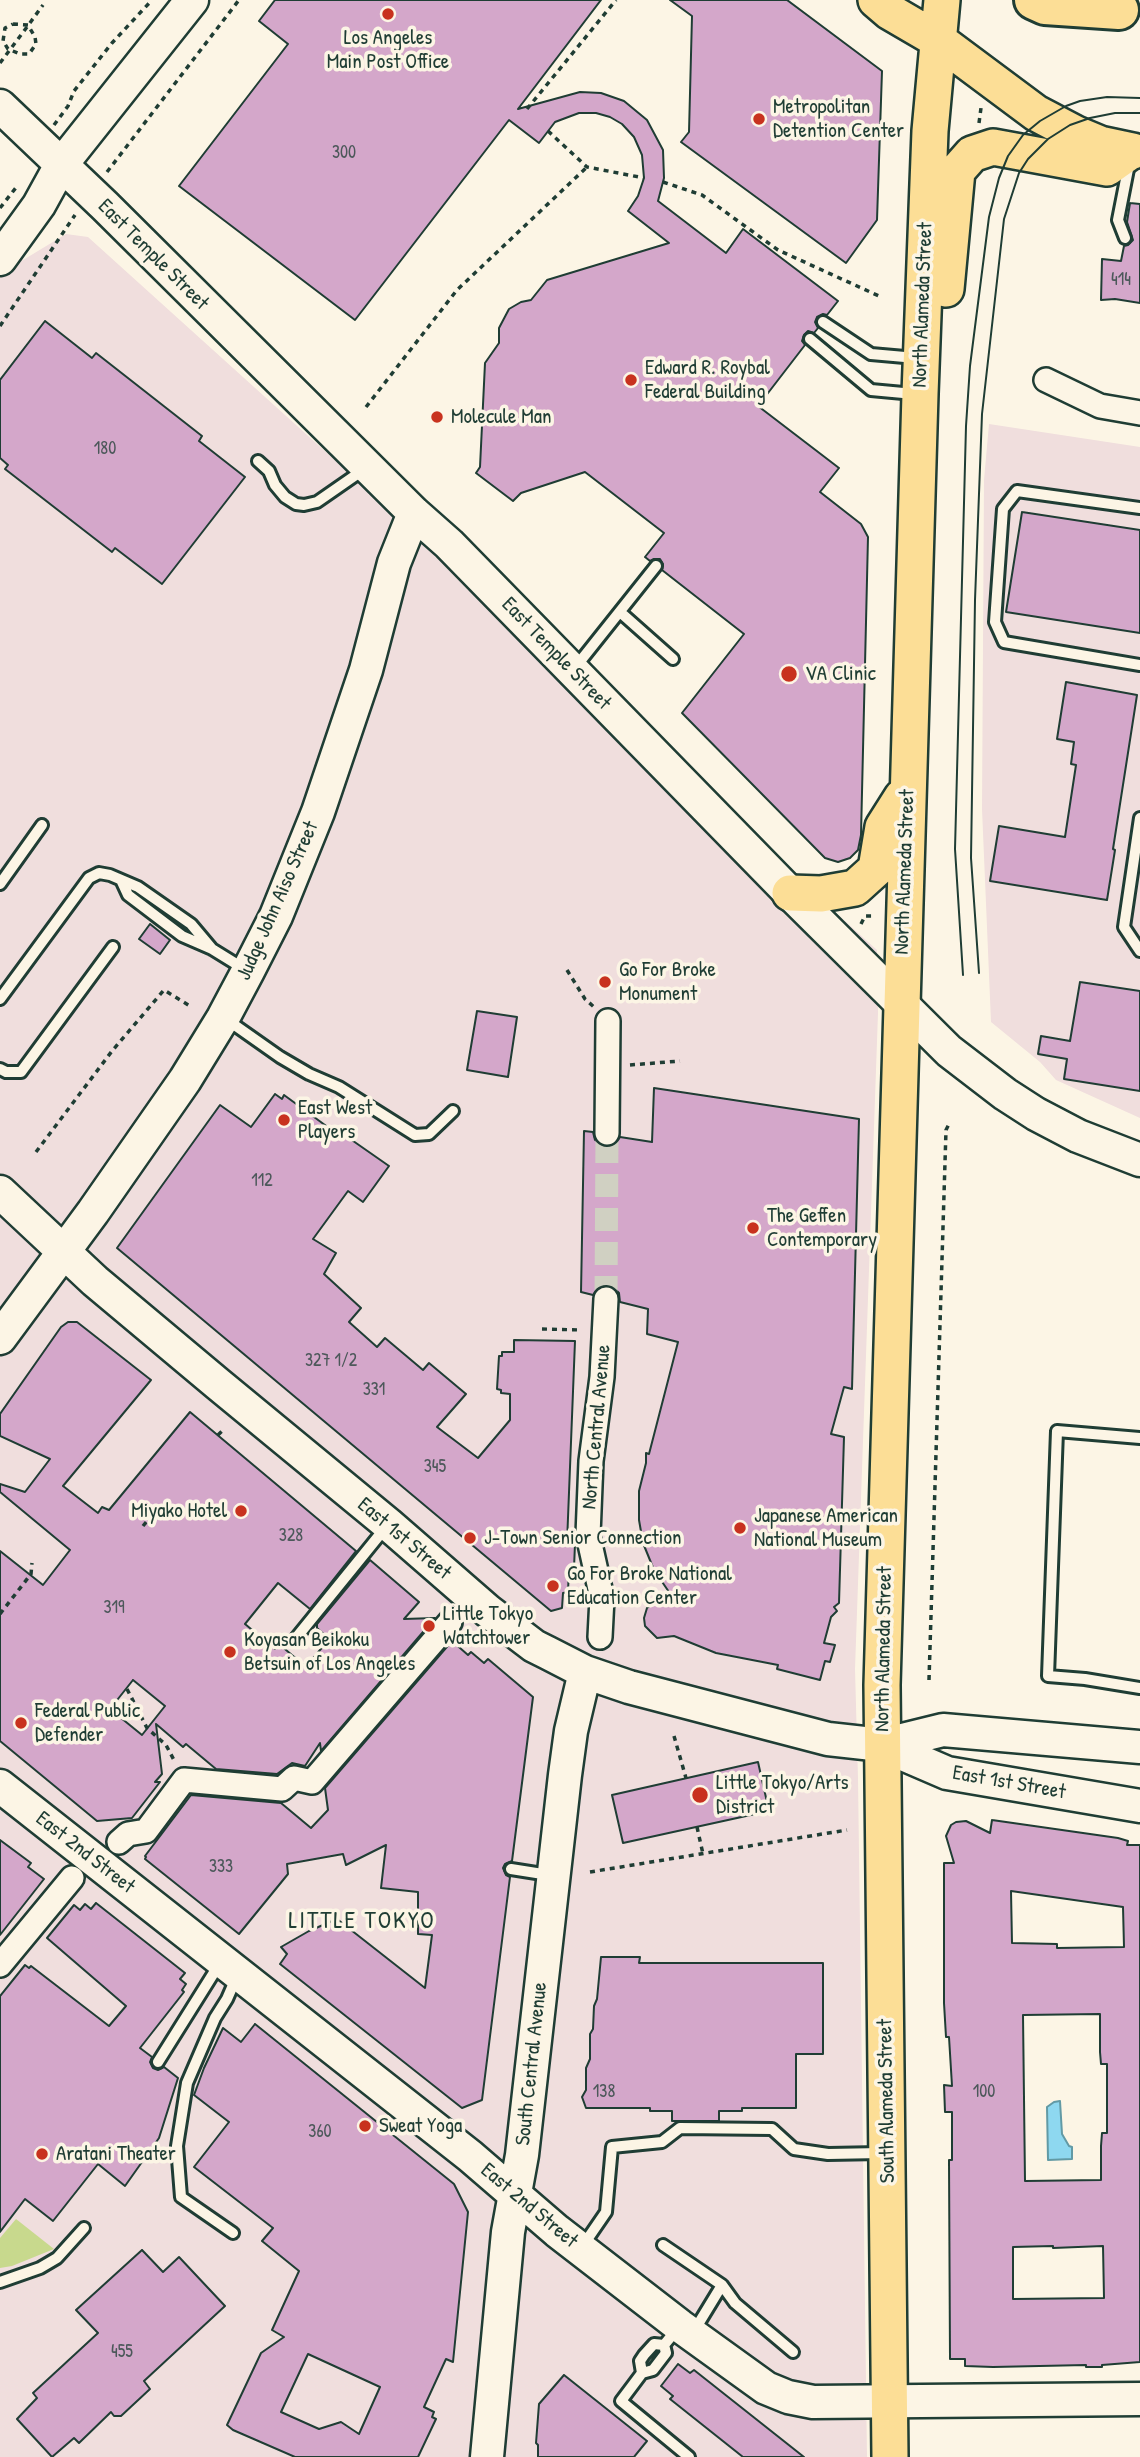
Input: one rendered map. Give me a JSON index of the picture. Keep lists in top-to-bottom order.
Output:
{
  "streets": {
    "main road": [
      "East Temple Street",
      "North Alameda Street",
      "Judge John Aiso Street",
      "East 1st Street",
      "East 2nd Street",
      "South Central Avenue",
      "South Alameda Street"
    ],
    "street": ["North Central Avenue"]
  },
  "crossings": [
    ["East Temple Street", "North Alameda Street"],
    ["East Temple Street", "Judge John Aiso Street"],
    ["North Alameda Street", "East 1st Street"],
    ["North Alameda Street", "South Alameda Street"],
    ["Judge John Aiso Street", "East 1st Street"],
    ["East 1st Street", "South Central Avenue"],
    ["East 1st Street", "South Alameda Street"],
    ["East 2nd Street", "South Central Avenue"],
    ["East 2nd Street", "South Alameda Street"]
  ],
  "districts": ["LITTLE TOKYO"],
  "places": [
    "Los Angeles Main Post Office",
    "Metropolitan Detention Center",
    "Edward R. Roybal Federal Building",
    "Molecule Man",
    "VA Clinic",
    "Go For Broke Monument",
    "East West Players",
    "The Geffen Contemporary",
    "Miyako Hotel",
    "Japanese American National Museum",
    "J-Town Senior Connection",
    "Go For Broke National Education Center",
    "Little Tokyo Watchtower",
    "Koyasan Beikoku Betsuin of Los Angeles",
    "Federal Public Defender",
    "Little Tokyo/Arts District",
    "Sweat Yoga",
    "Aratani Theater"
  ],
  "house_numbers": [
    "300",
    "414",
    "180",
    "112",
    "327 1/2",
    "331",
    "345",
    "328",
    "319",
    "333",
    "138",
    "100",
    "360",
    "455"
  ]
}
